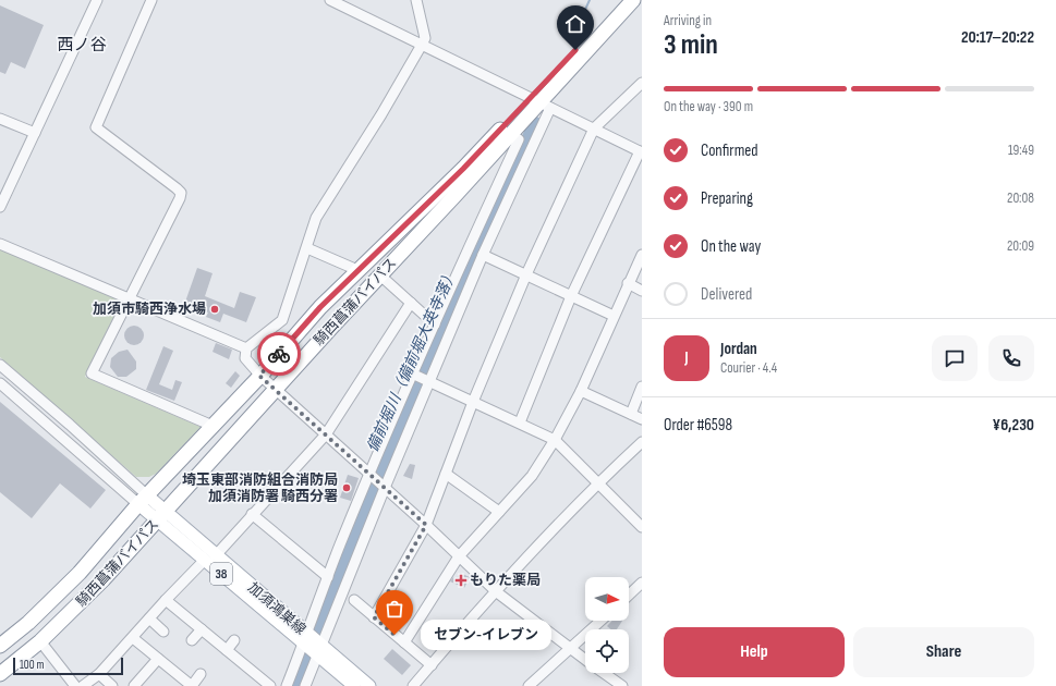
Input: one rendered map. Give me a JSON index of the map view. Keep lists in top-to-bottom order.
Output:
{
  "streets": {
    "highway": ["騎西菖蒲バイパス"],
    "main road": ["38", "加須鴻巣線"]
  },
  "crossings": [
    ["騎西菖蒲バイパス", "加須鴻巣線"]
  ],
  "districts": ["西ノ谷"],
  "water": ["備前堀川（備前堀大英寺落）"],
  "places": {
    "other": ["加須市騎西浄水場", "埼玉東部消防組合消防局 加須消防署 騎西分署", "セブン-イレブン"],
    "health": ["もりた薬局"]
  },
  "scale_bar": "100 m",
  "north": "right",
  "page": {
    "heading": ["3 min", "Arriving in", "20:17–20:22"],
    "panel": [
      "Jordan",
      "Courier · 4.4",
      "Order #6598",
      "¥6,230"
    ],
    "bar": "On the way · 390 m",
    "list": [
      ["Confirmed", "19:49"],
      ["Preparing", "20:08"],
      ["On the way", "20:09"],
      "Delivered"
    ],
    "round": "J",
    "buttons": ["Help", "Share"],
    "bubble": "セブン-イレブン",
    "scale": "100 m"
  }
}
